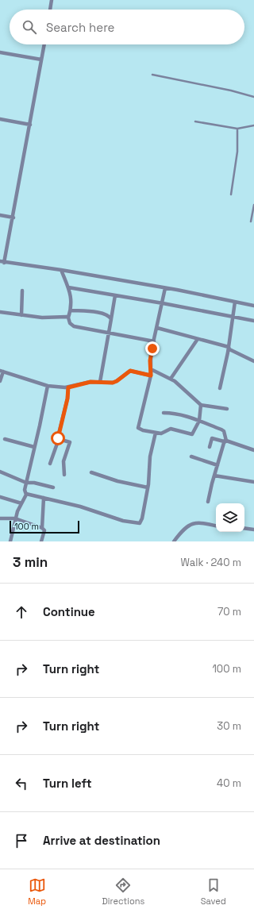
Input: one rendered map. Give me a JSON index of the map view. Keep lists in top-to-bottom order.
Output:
{
  "scale_bar": "100 m",
  "page": {
    "search": "Search here",
    "scale": "100 m",
    "heading": ["3 min", "Walk · 240 m"],
    "list": [
      ["Continue", "70 m"],
      ["Turn right", "100 m"],
      ["Turn right", "30 m"],
      ["Turn left", "40 m"],
      "Arrive at destination"
    ],
    "nav": ["Map", "Directions", "Saved"]
  }
}
